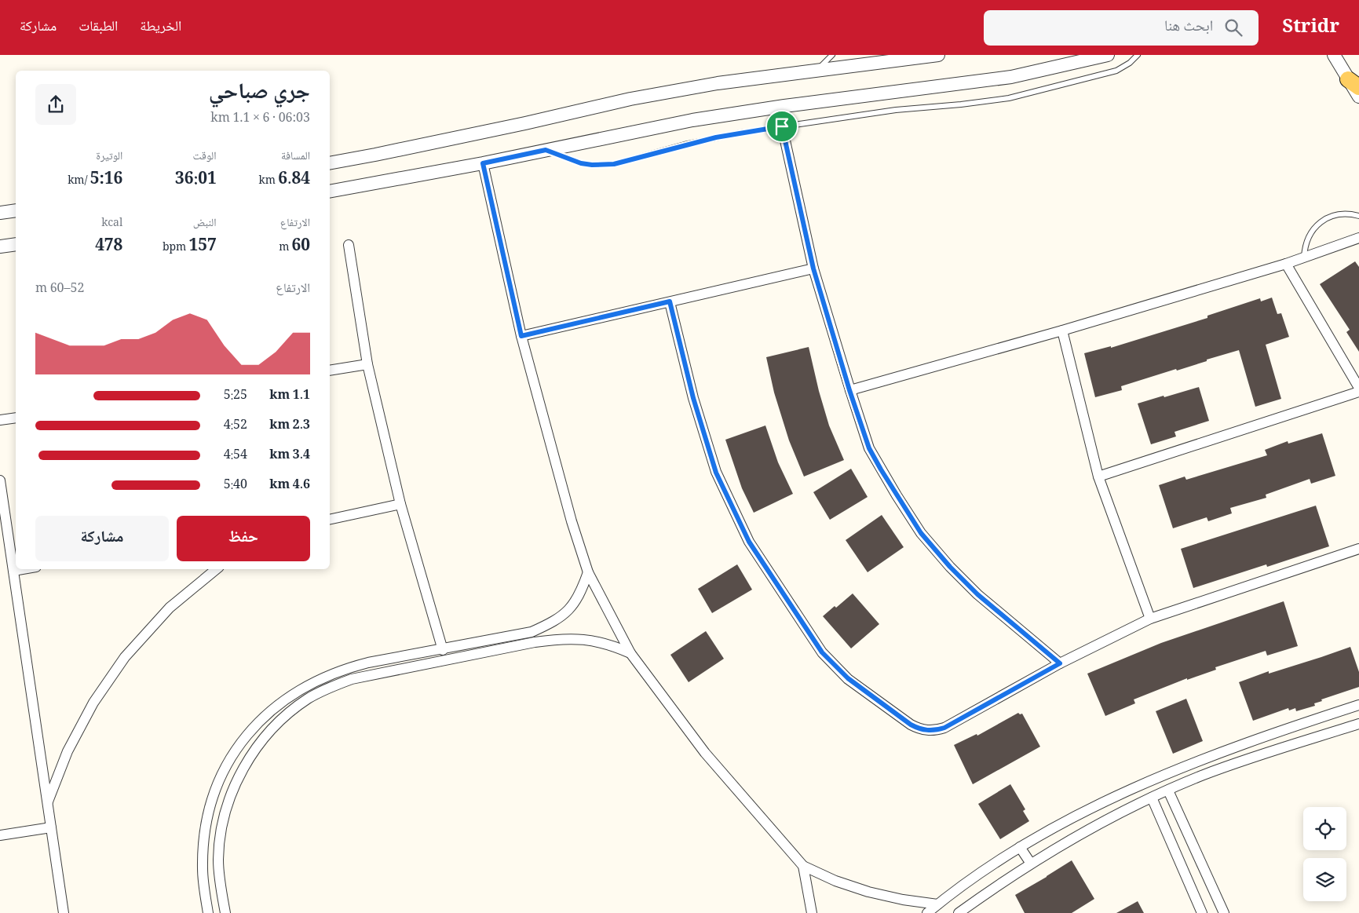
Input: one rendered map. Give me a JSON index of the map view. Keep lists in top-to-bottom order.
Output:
{
  "page": {
    "header": "Stridr",
    "search": "ابحث هنا",
    "nav": ["الخريطة", "الطبقات", "مشاركة"],
    "heading": ["جري صباحي", "06:03 · 6 × 1.1 km"],
    "stats": [
      ["المسافة", "6.84 km"],
      ["الوقت", "36:01"],
      ["الوتيرة", "5:16 /km"],
      ["الارتفاع", "60 m"],
      ["النبض", "157 bpm"],
      ["kcal", "478"]
    ],
    "chart": ["الارتفاع", "52–60 m"],
    "list": [
      {
        "name": "1.1 km",
        "note": "5:25"
      },
      {
        "name": "2.3 km",
        "note": "4:52"
      },
      {
        "name": "3.4 km",
        "note": "4:54"
      },
      {
        "name": "4.6 km",
        "note": "5:40"
      }
    ],
    "buttons": ["حفظ", "مشاركة"]
  }
}
